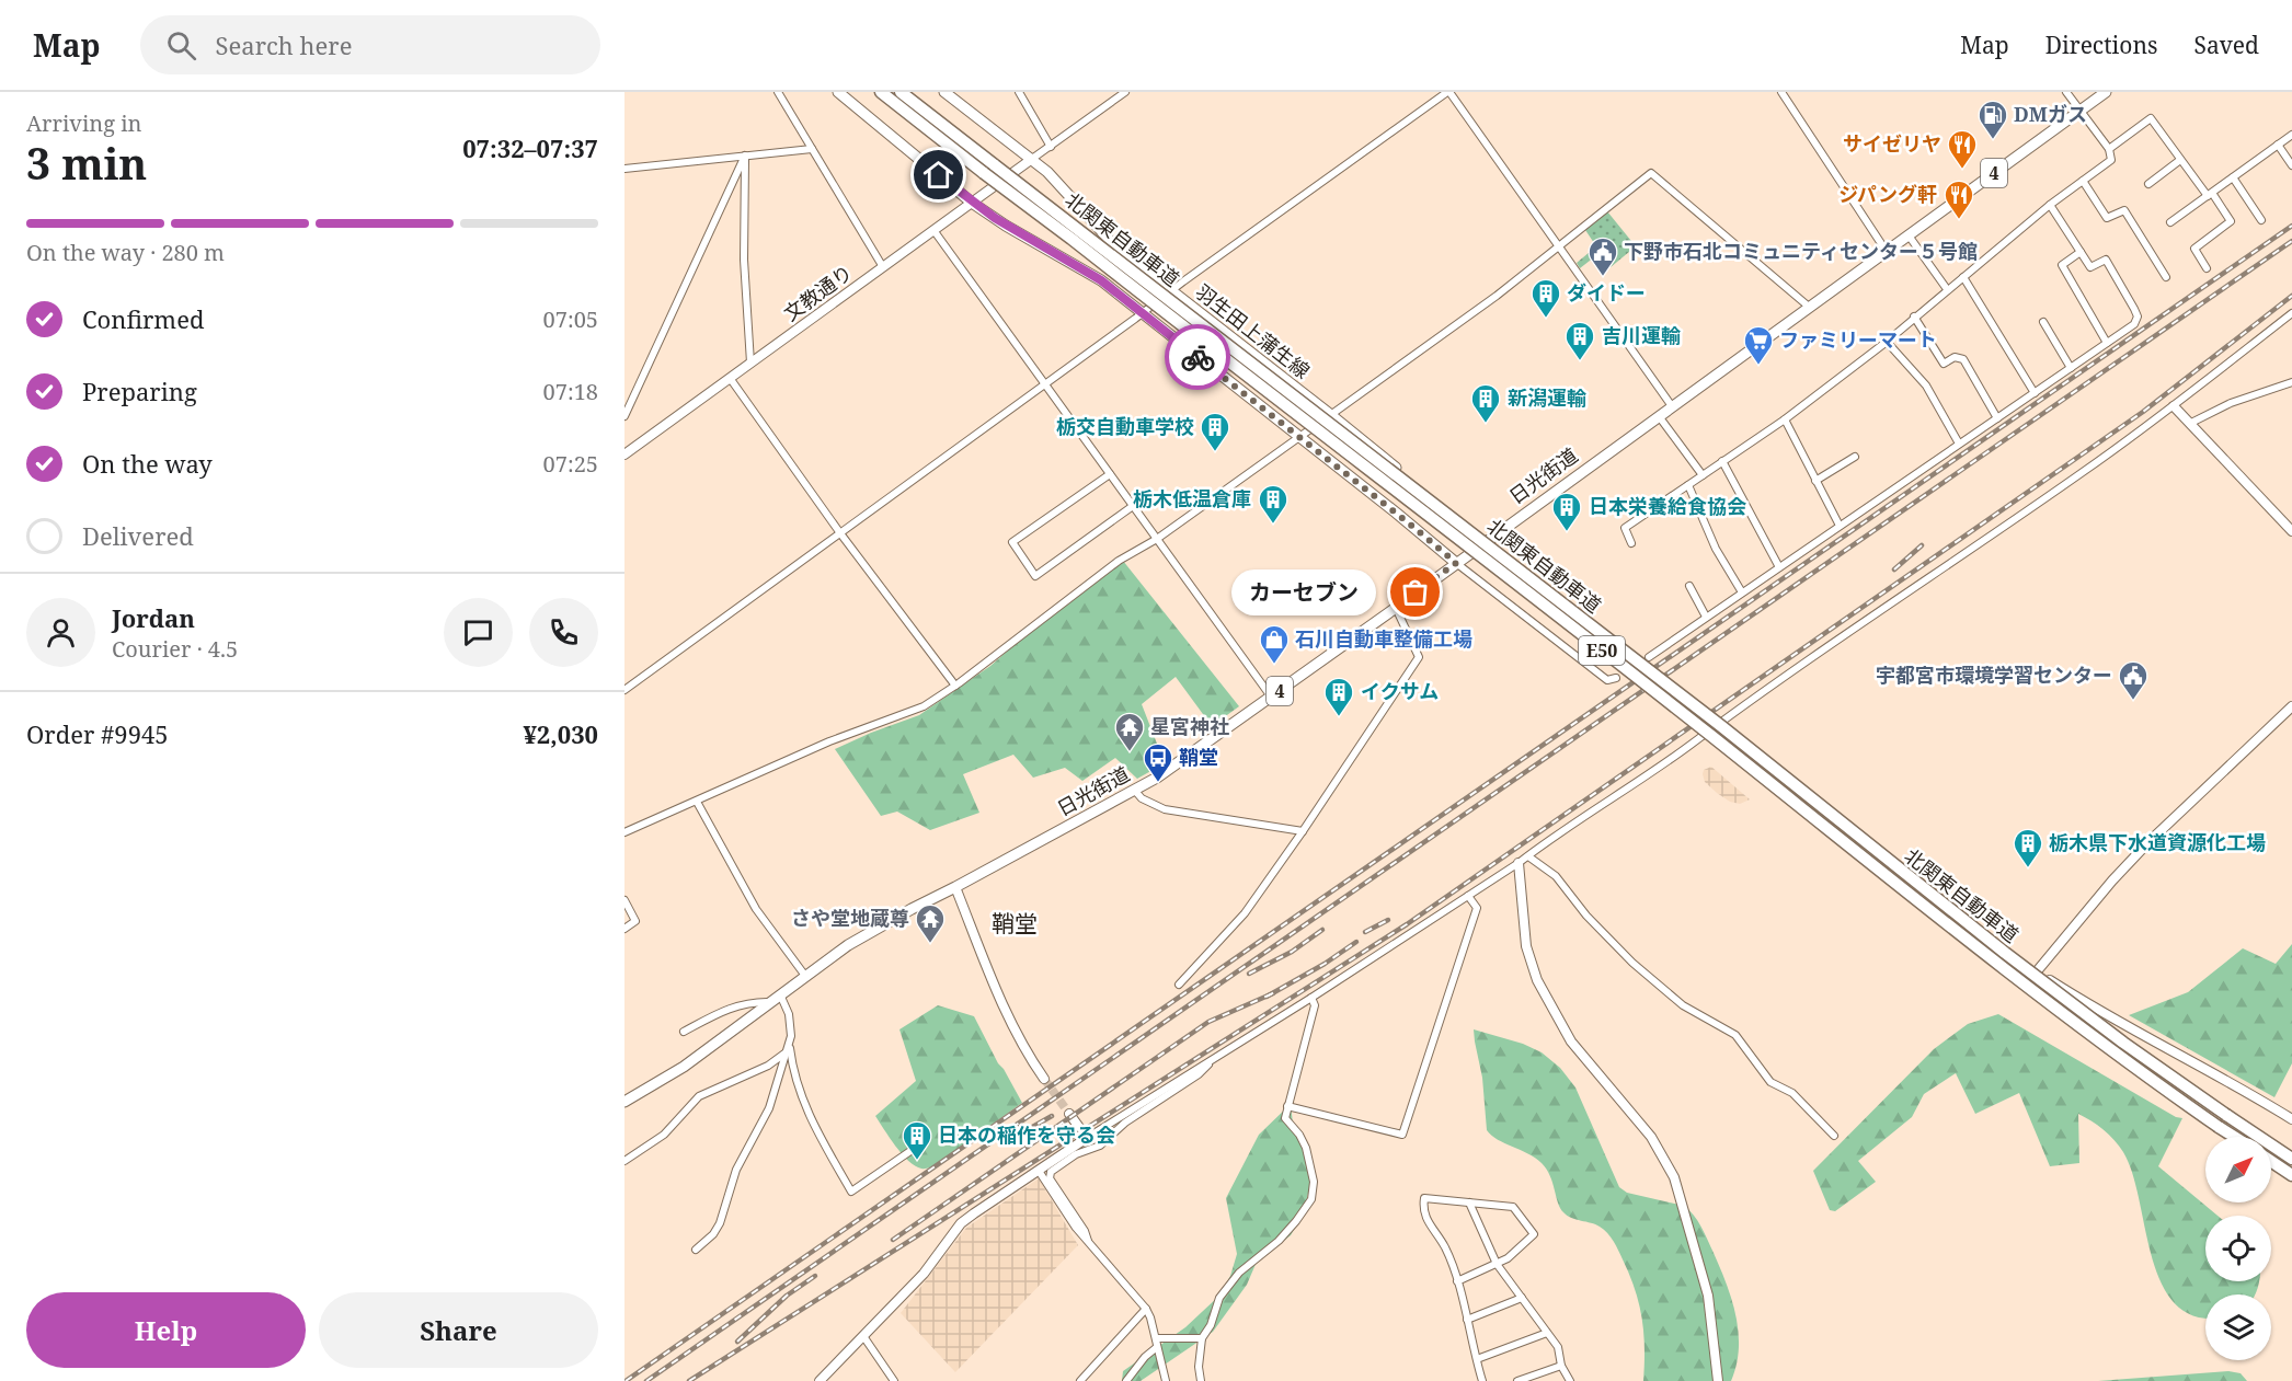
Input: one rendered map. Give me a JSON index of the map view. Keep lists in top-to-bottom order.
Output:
{
  "streets": {
    "highway": ["北関東自動車道", "E50"],
    "main road": ["4", "羽生田上蒲生線", "日光街道"],
    "street": ["文教通り"]
  },
  "crossings": [
    ["文教通り", "羽生田上蒲生線"],
    ["羽生田上蒲生線", "日光街道"]
  ],
  "districts": ["鞘堂"],
  "places": {
    "fuel station": ["DMガス"],
    "restaurant": ["サイゼリヤ", "ジパング軒"],
    "public building": ["下野市石北コミュニティセンター５号館", "宇都宮市環境学習センター"],
    "building": [
      "ダイドー",
      "吉川運輸",
      "新潟運輸",
      "栃交自動車学校",
      "栃木低温倉庫",
      "日本栄養給食協会",
      "イクサム",
      "栃木県下水道資源化工場",
      "日本の稲作を守る会"
    ],
    "supermarket": ["ファミリーマート"],
    "other": ["カーセブン"],
    "shop": ["石川自動車整備工場"],
    "temple": ["星宮神社", "さや堂地蔵尊"],
    "bus stop": ["鞘堂"]
  },
  "north": "top right",
  "page": {
    "header": "Map",
    "search": "Search here",
    "nav": ["Map", "Directions", "Saved"],
    "heading": ["3 min", "Arriving in", "07:32–07:37"],
    "panel": [
      "Jordan",
      "Courier · 4.5",
      "Order #9945",
      "¥2,030"
    ],
    "bar": "On the way · 280 m",
    "list": [
      ["Confirmed", "07:05"],
      ["Preparing", "07:18"],
      ["On the way", "07:25"],
      "Delivered"
    ],
    "bubble": "カーセブン",
    "buttons": ["Help", "Share"]
  }
}
